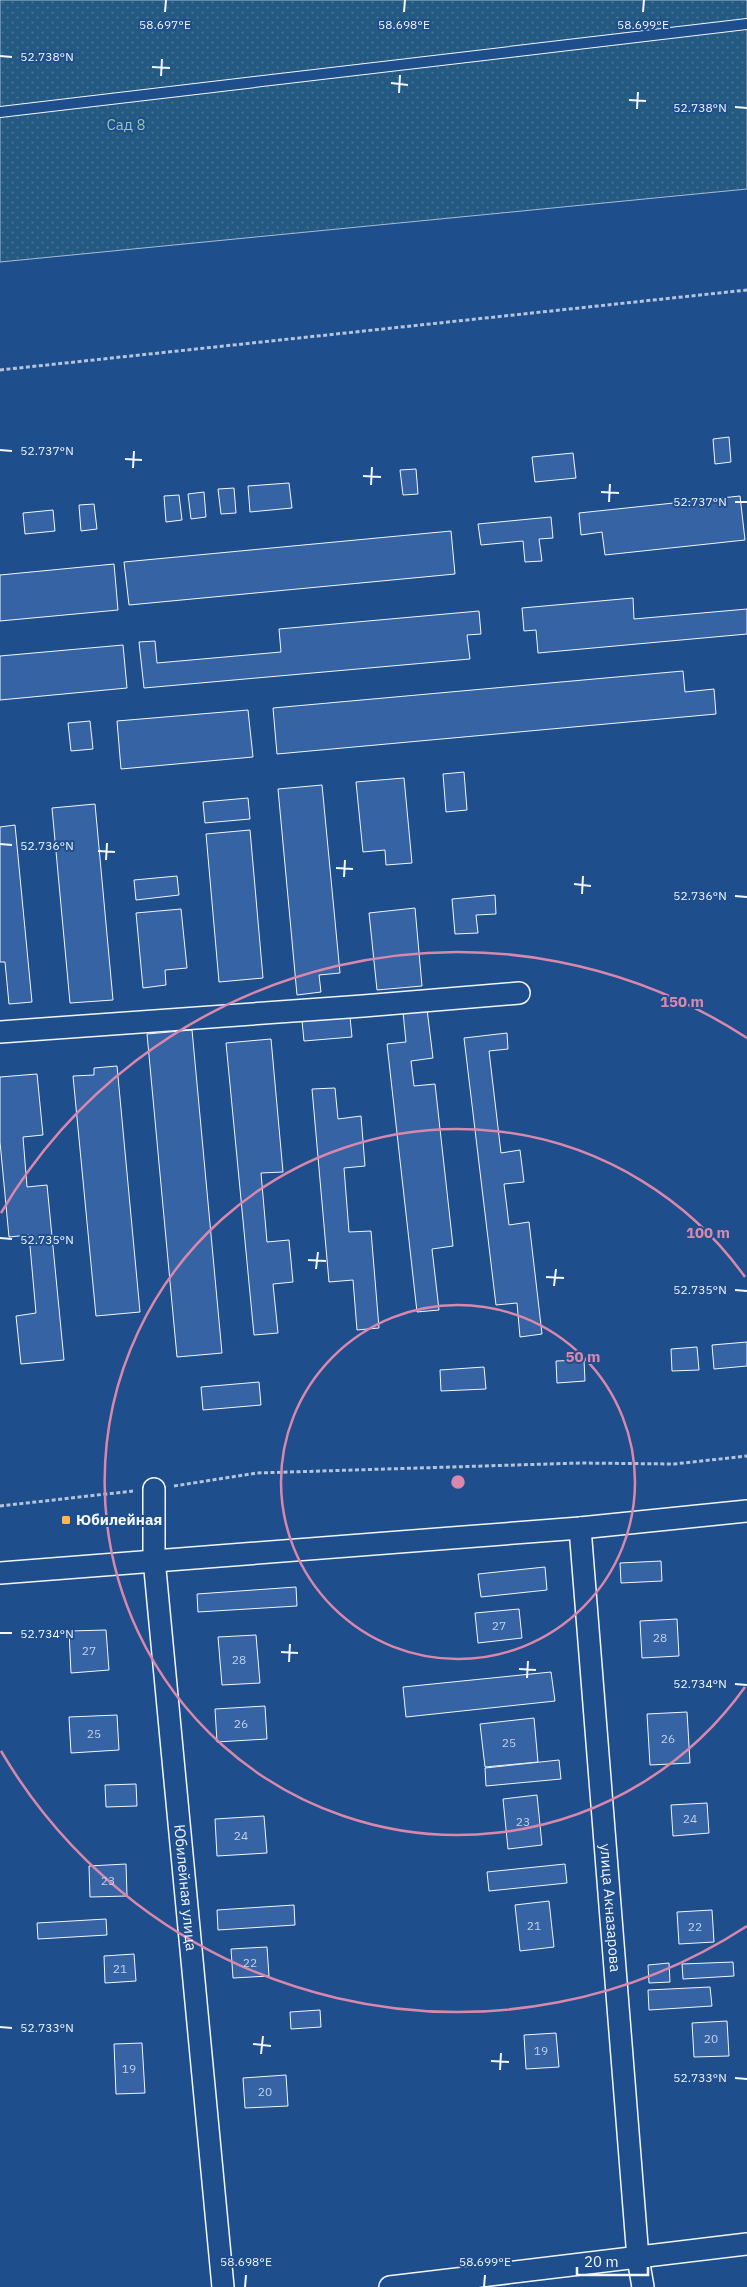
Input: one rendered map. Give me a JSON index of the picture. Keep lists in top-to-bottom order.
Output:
{
  "streets": {
    "street": ["Юбилейная улица", "улица Акназарова"]
  },
  "parks": ["Сад 8"],
  "places": {
    "transit": ["Юбилейная"]
  },
  "house_numbers": [
    "27",
    "28",
    "27",
    "28",
    "26",
    "25",
    "26",
    "25",
    "24",
    "23",
    "24",
    "23",
    "21",
    "22",
    "22",
    "21",
    "20",
    "19",
    "19",
    "20"
  ],
  "scale_bar": "20 m",
  "coordinates": [
    "58.697°E",
    "58.698°E",
    "58.699°E",
    "52.738°N",
    "52.737°N",
    "52.736°N",
    "52.735°N",
    "52.734°N",
    "52.733°N"
  ],
  "rings": ["150 m", "100 m", "50 m"]
}
